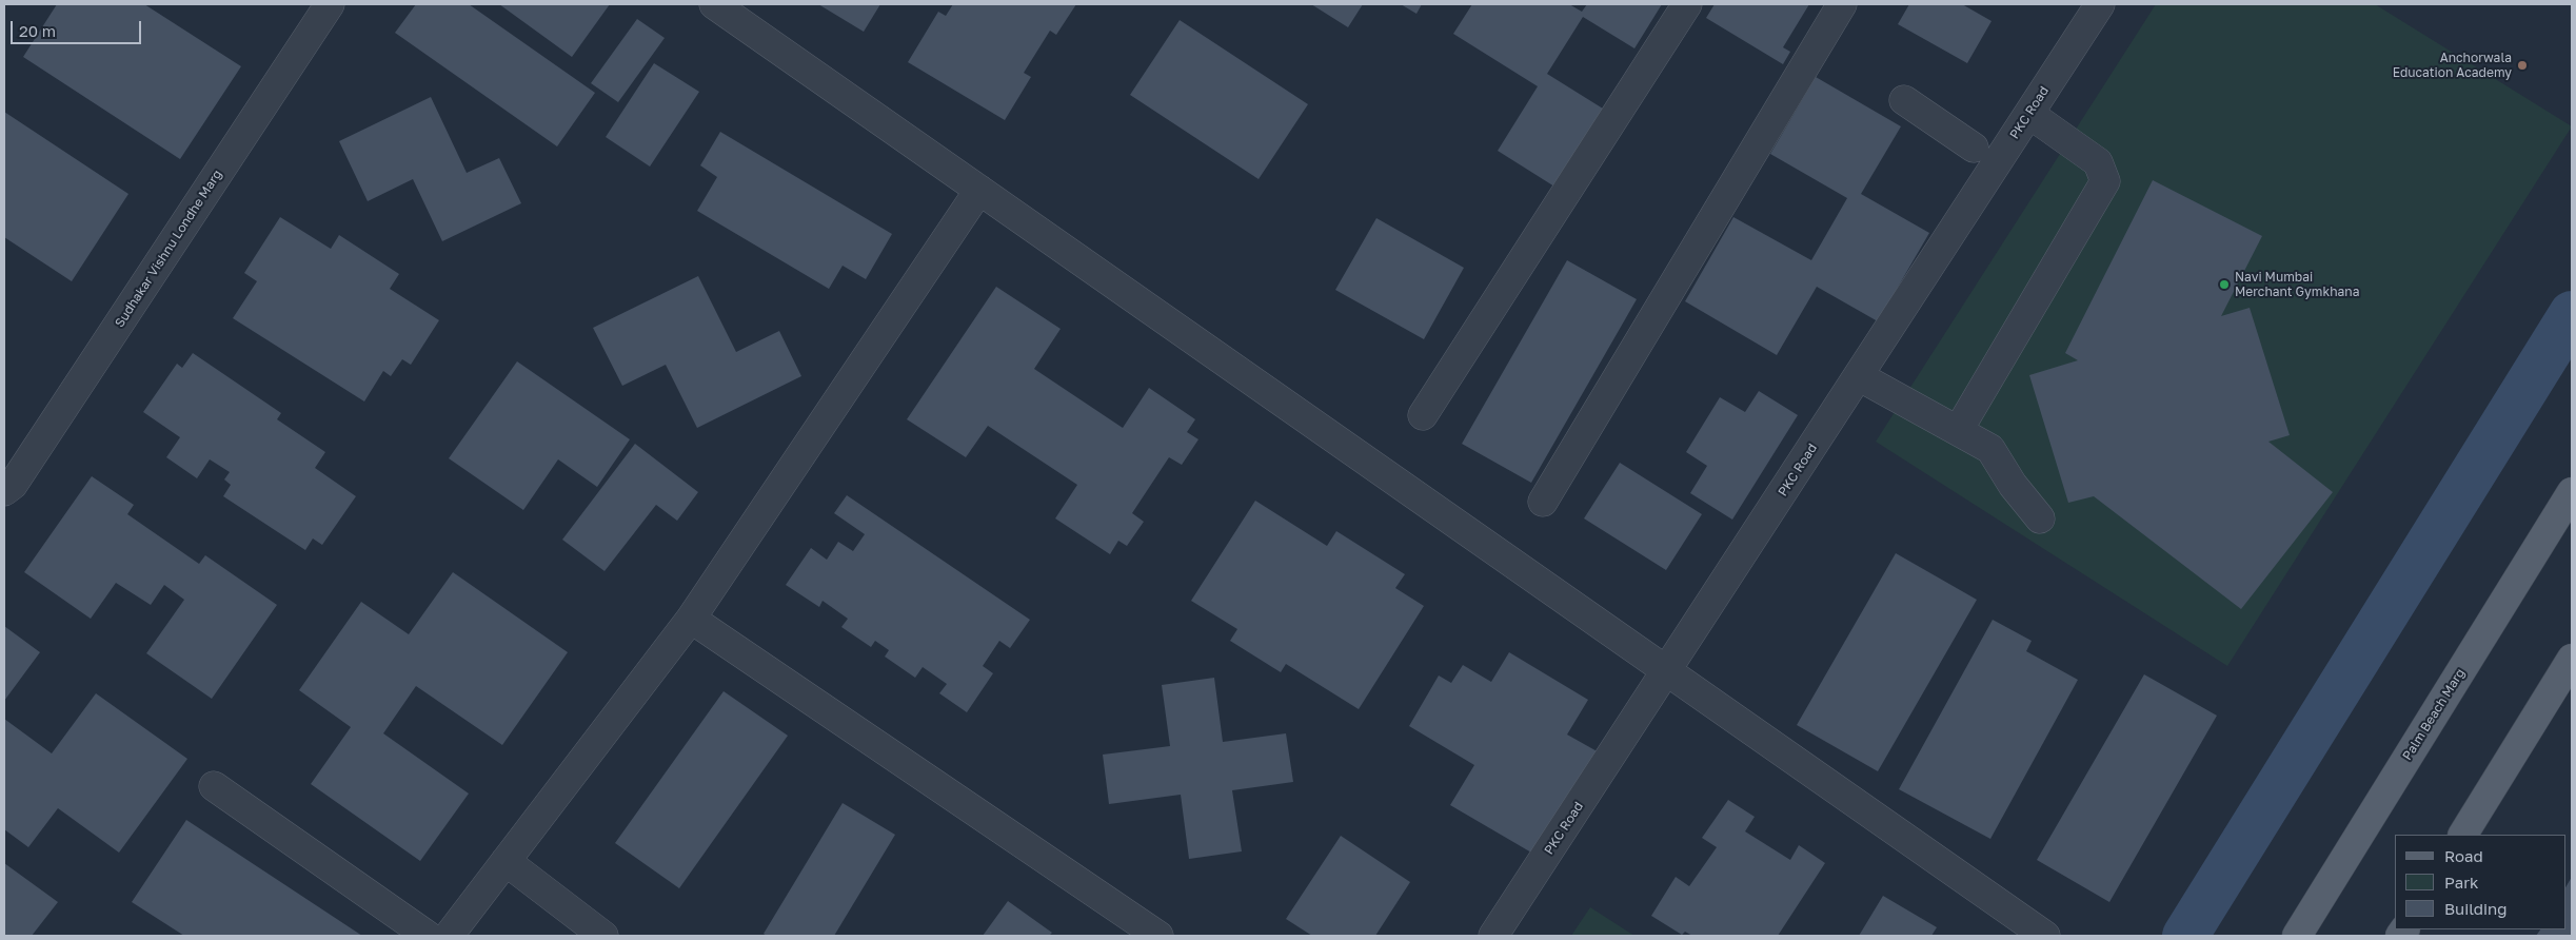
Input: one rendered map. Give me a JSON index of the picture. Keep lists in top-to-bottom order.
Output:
{
  "streets": {
    "main road": ["Palm Beach Marg"],
    "street": ["PKC Road", "Sudhakar Vishnu Londhe Marg"]
  },
  "places": ["Anchorwala Education Academy", "Navi Mumbai Merchant Gymkhana"],
  "legend": ["Road", "Park", "Building"],
  "scale_bar": "20 m"
}
